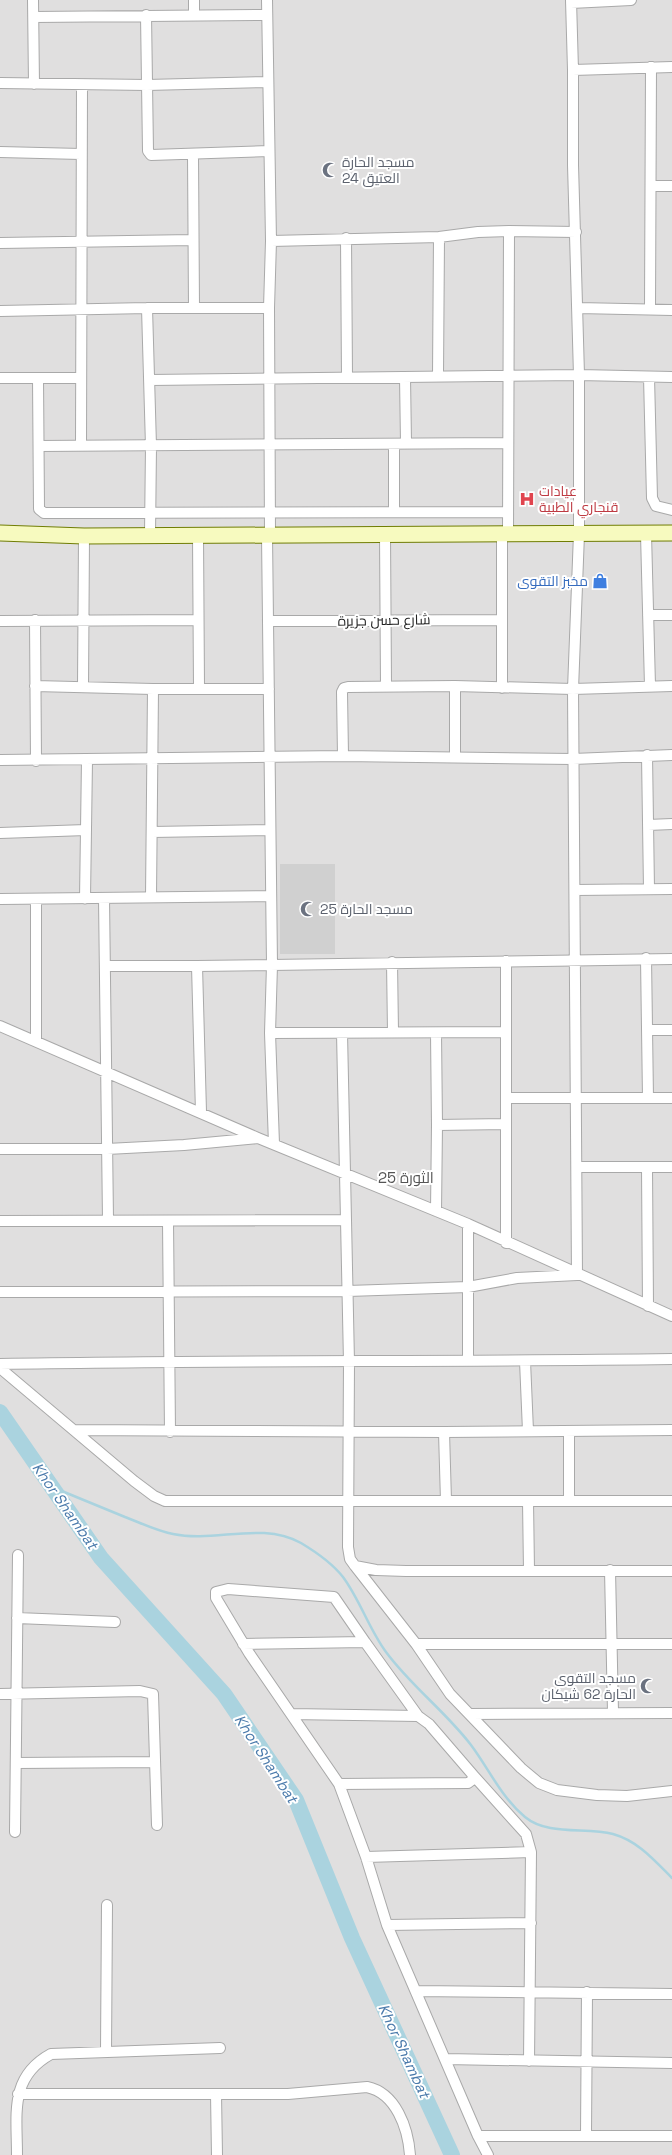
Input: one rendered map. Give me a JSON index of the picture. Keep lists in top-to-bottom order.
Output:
{
  "streets": {
    "street": ["شارع حسن جزيرة"]
  },
  "districts": ["الثورة 25"],
  "water": ["Khor Shambat"],
  "places": {
    "mosque": ["مسجد الحارة 24 العتيق", "مسجد الحارة 25", "مسجد التقوى الحارة 62 شيكان"],
    "hospital": ["عيادات قنجاري الطبية"],
    "shop": ["مخبز التقوى"]
  }
}
